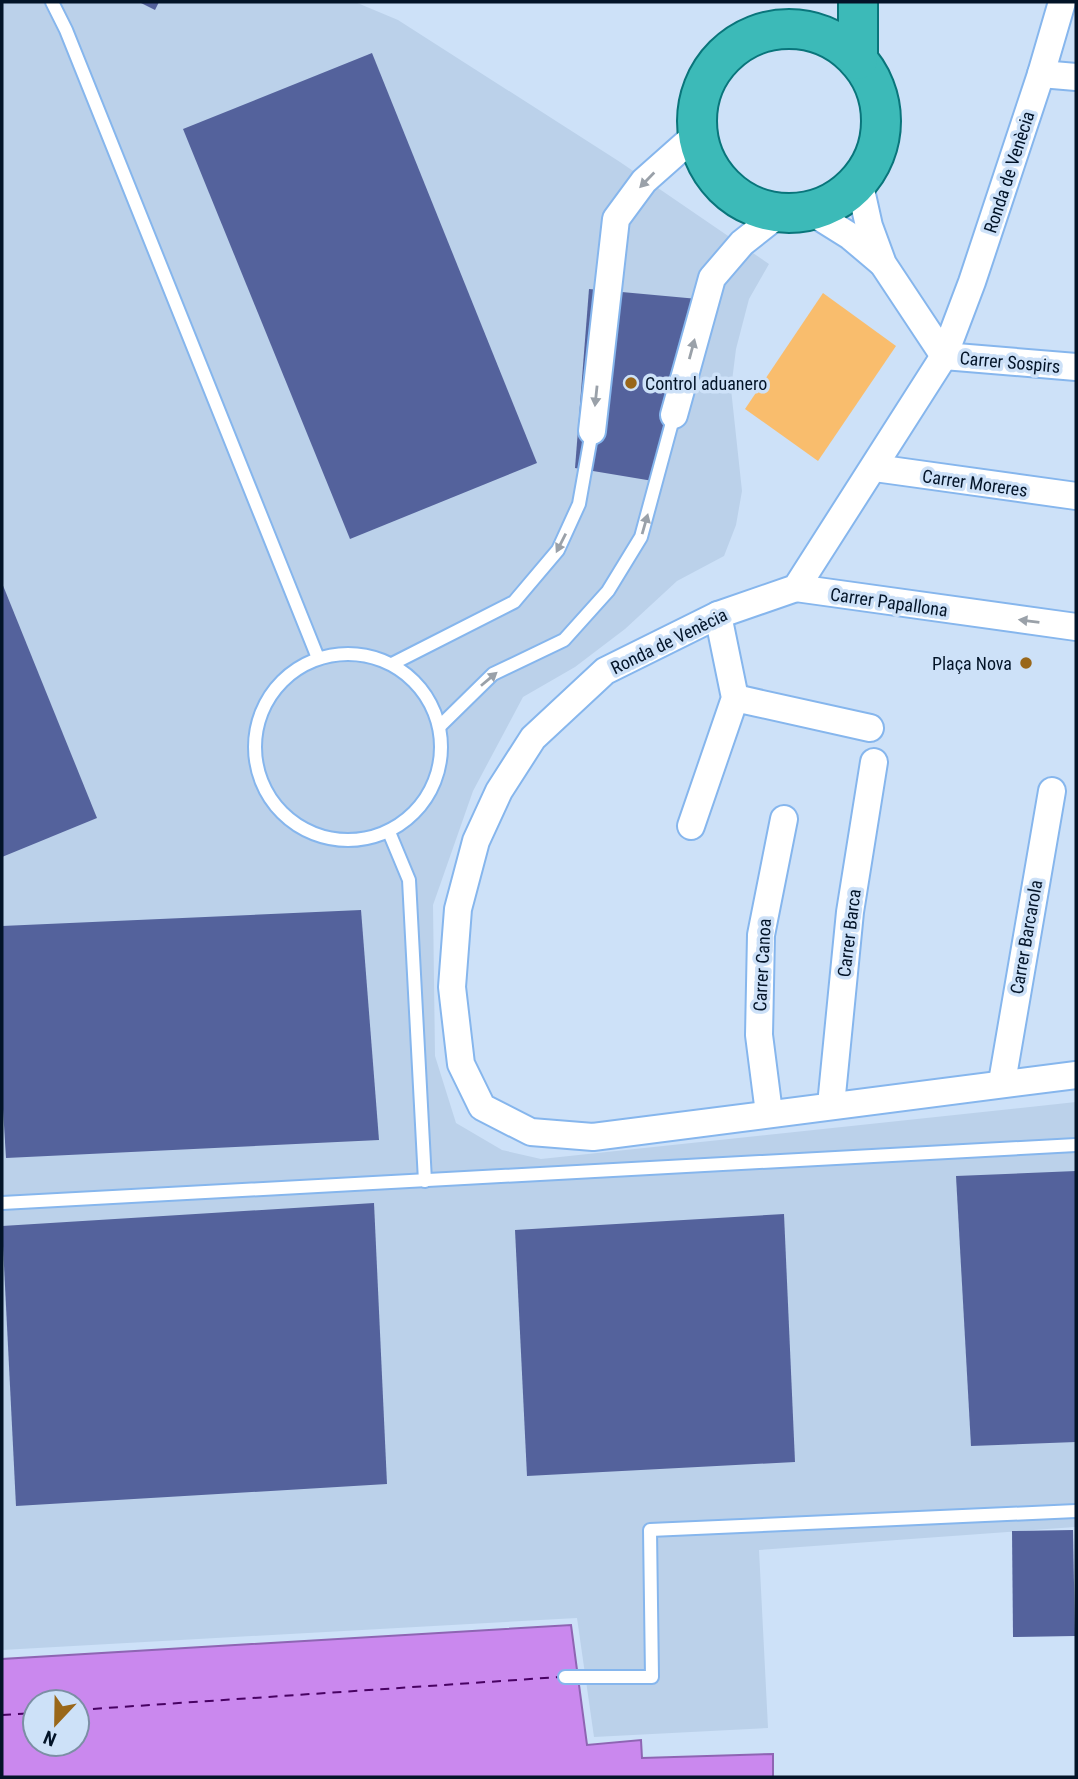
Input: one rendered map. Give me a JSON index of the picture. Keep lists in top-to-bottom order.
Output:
{
  "streets": {
    "street": [
      "Ronda de Venècia",
      "Carrer Sospirs",
      "Carrer Moreres",
      "Carrer Papallona",
      "Carrer Barca",
      "Carrer Barcarola",
      "Carrer Canoa"
    ]
  },
  "crossings": [
    ["Ronda de Venècia", "Carrer Sospirs"],
    ["Ronda de Venècia", "Carrer Moreres"],
    ["Ronda de Venècia", "Carrer Papallona"],
    ["Ronda de Venècia", "Carrer Barca"],
    ["Ronda de Venècia", "Carrer Barcarola"],
    ["Ronda de Venècia", "Carrer Canoa"]
  ],
  "places": ["Control aduanero", "Plaça Nova"],
  "north": "bottom"
}
